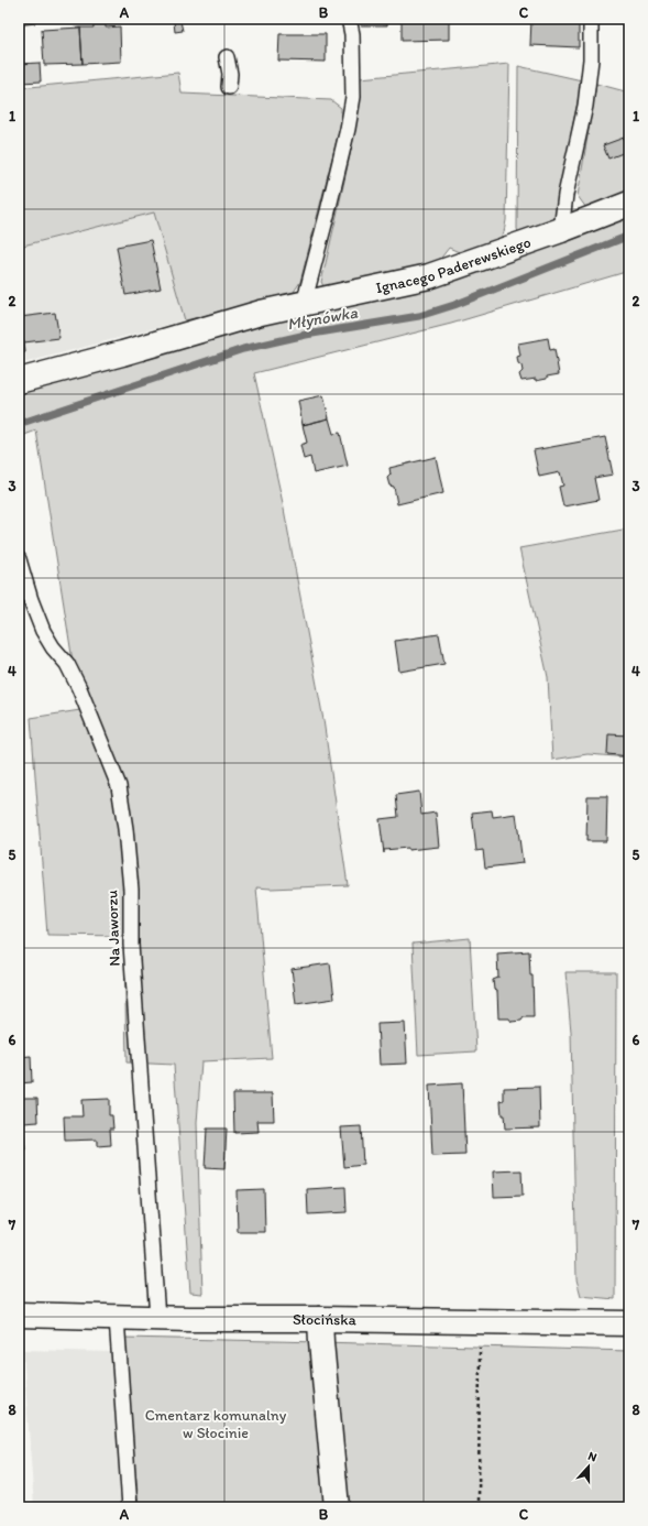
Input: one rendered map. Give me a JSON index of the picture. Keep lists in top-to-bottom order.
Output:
{
  "streets": {
    "street": ["Ignacego Paderewskiego", "Słocińska"],
    "lane": ["Na Jaworzu"]
  },
  "crossings": [
    ["Na Jaworzu", "Słocińska"]
  ],
  "water": ["Młynówka"],
  "parks": ["Cmentarz komunalny w Słocinie"],
  "north": "top",
  "grid": {
    "columns": ["A", "B", "C"],
    "rows": [
      "1",
      "2",
      "3",
      "4",
      "5",
      "6",
      "7",
      "8"
    ]
  }
}
